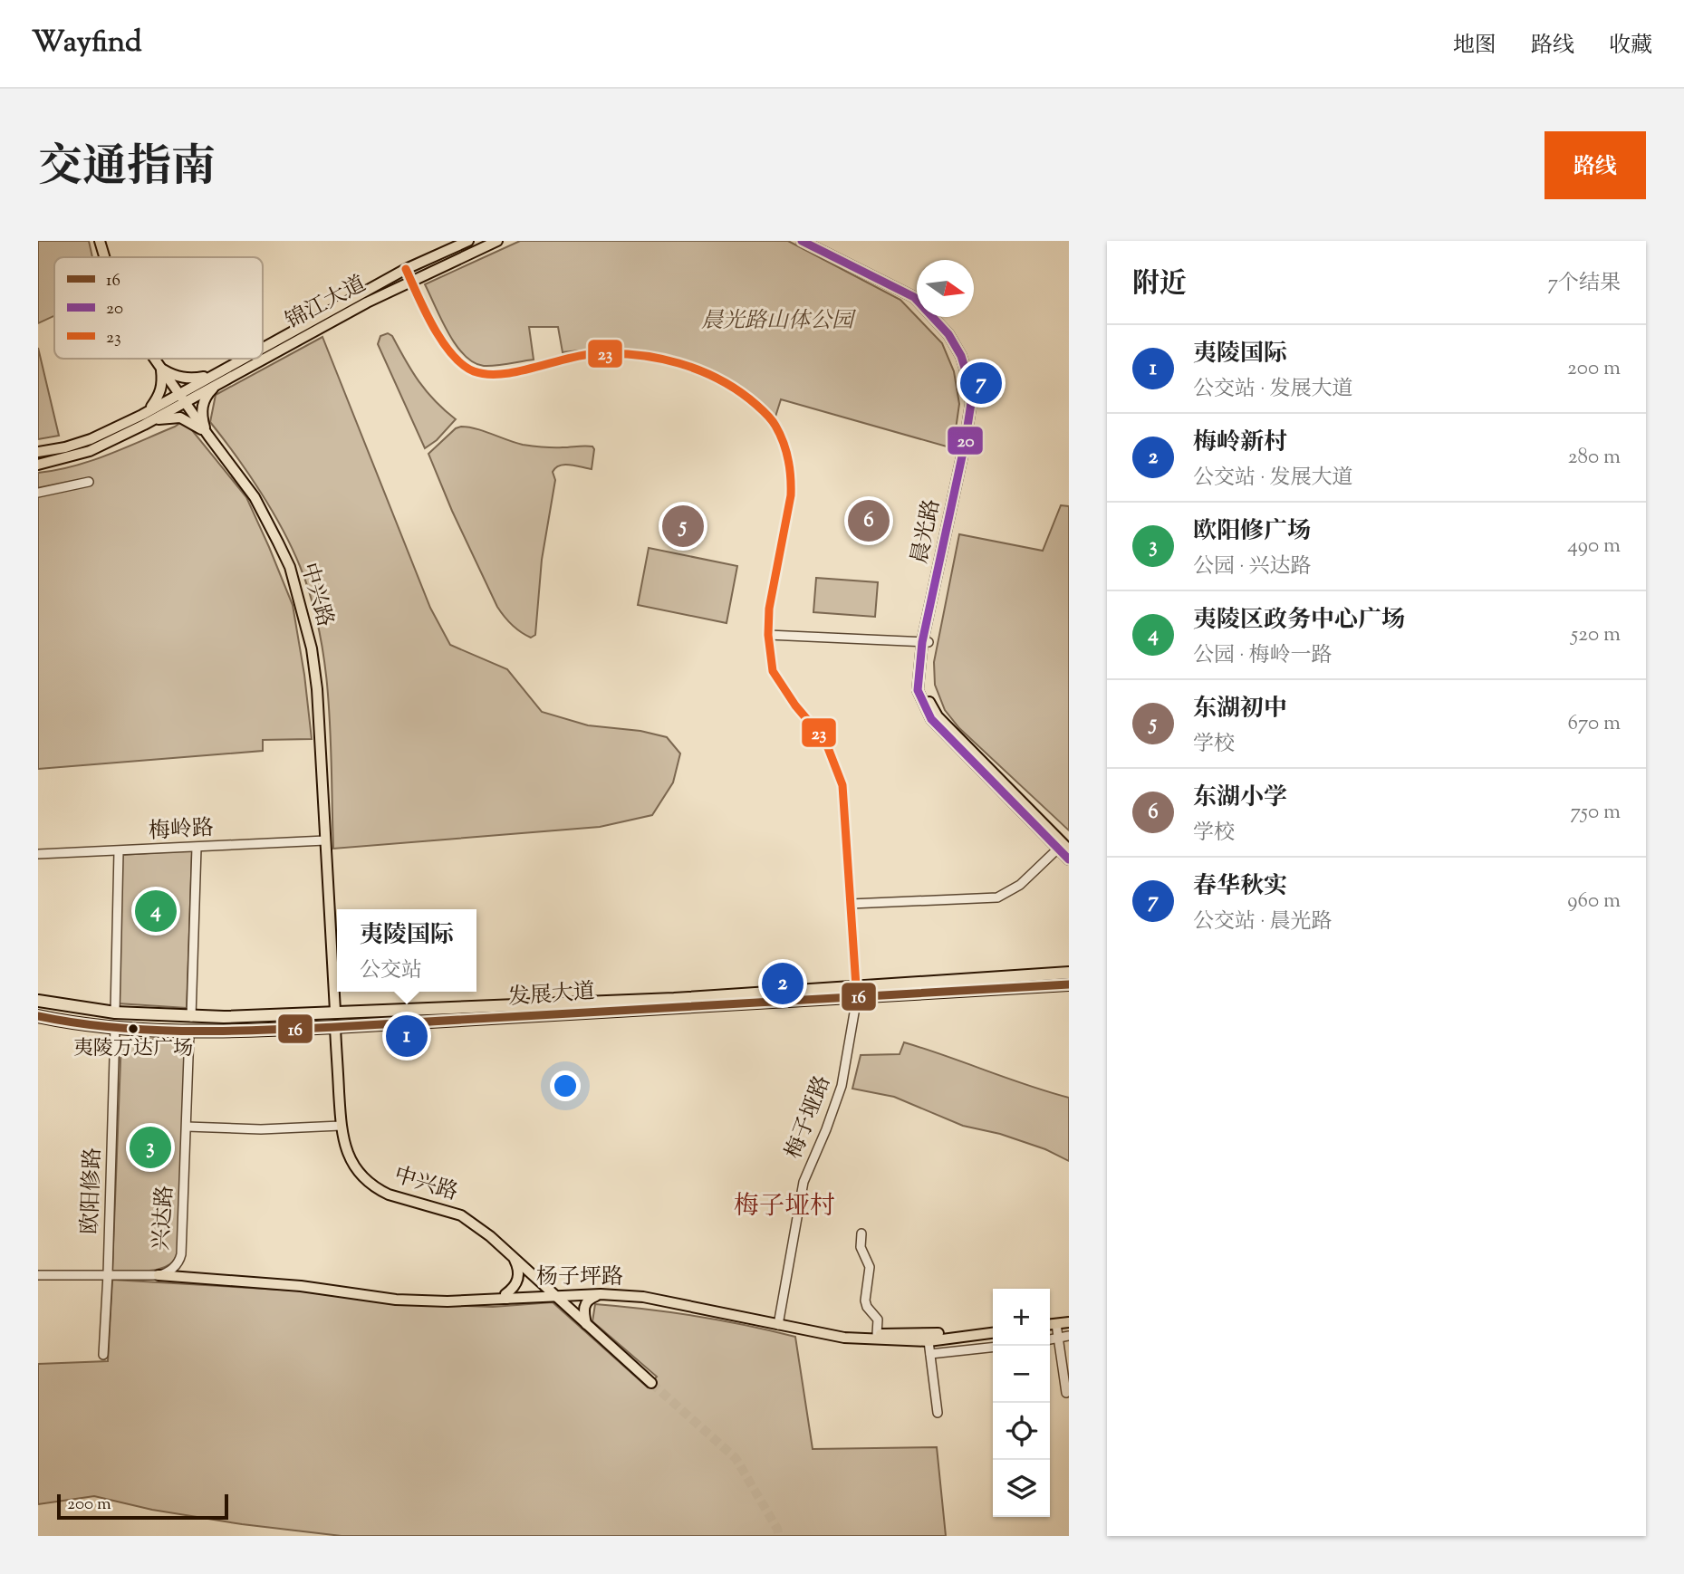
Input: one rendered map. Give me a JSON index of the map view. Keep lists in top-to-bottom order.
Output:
{
  "streets": {
    "highway": ["发展大道"],
    "main road": [
      "锦江大道",
      "晨光路",
      "中兴路",
      "杨子坪路"
    ],
    "street": [
      "梅岭路",
      "梅子垭路",
      "欧阳修路",
      "兴达路"
    ]
  },
  "crossings": [
    ["锦江大道", "中兴路"],
    ["锦江大道", "梅子垭路"],
    ["中兴路", "梅岭路"],
    ["中兴路", "发展大道"],
    ["中兴路", "杨子坪路"],
    ["发展大道", "梅子垭路"],
    ["发展大道", "欧阳修路"],
    ["发展大道", "兴达路"],
    ["梅子垭路", "杨子坪路"],
    ["欧阳修路", "兴达路"],
    ["兴达路", "杨子坪路"]
  ],
  "districts": ["梅子垭村"],
  "parks": ["晨光路山体公园"],
  "places": ["夷陵万达广场"],
  "lines": ["transit line 20", "transit line 23", "transit line 16"],
  "legend": ["16", "20", "23"],
  "scale_bar": "200 m",
  "north": "right",
  "page": {
    "header": "Wayfind",
    "nav": ["地图", "路线", "收藏"],
    "title": "交通指南",
    "buttons": "路线",
    "heading": ["附近", "7个结果"],
    "list": [
      {
        "mark": "1",
        "name": "夷陵国际",
        "note": "公交站 · 发展大道",
        "value": "200 m"
      },
      {
        "mark": "2",
        "name": "梅岭新村",
        "note": "公交站 · 发展大道",
        "value": "280 m"
      },
      {
        "mark": "3",
        "name": "欧阳修广场",
        "note": "公园 · 兴达路",
        "value": "490 m"
      },
      {
        "mark": "4",
        "name": "夷陵区政务中心广场",
        "note": "公园 · 梅岭一路",
        "value": "520 m"
      },
      {
        "mark": "5",
        "name": "东湖初中",
        "note": "学校",
        "value": "670 m"
      },
      {
        "mark": "6",
        "name": "东湖小学",
        "note": "学校",
        "value": "750 m"
      },
      {
        "mark": "7",
        "name": "春华秋实",
        "note": "公交站 · 晨光路",
        "value": "960 m"
      }
    ],
    "pins": [
      "7",
      "6",
      "5",
      "4",
      "2",
      "1",
      "3"
    ],
    "popup": ["夷陵国际", "公交站"],
    "map_buttons": ["+", "−"],
    "scale": "200 m"
  }
}
